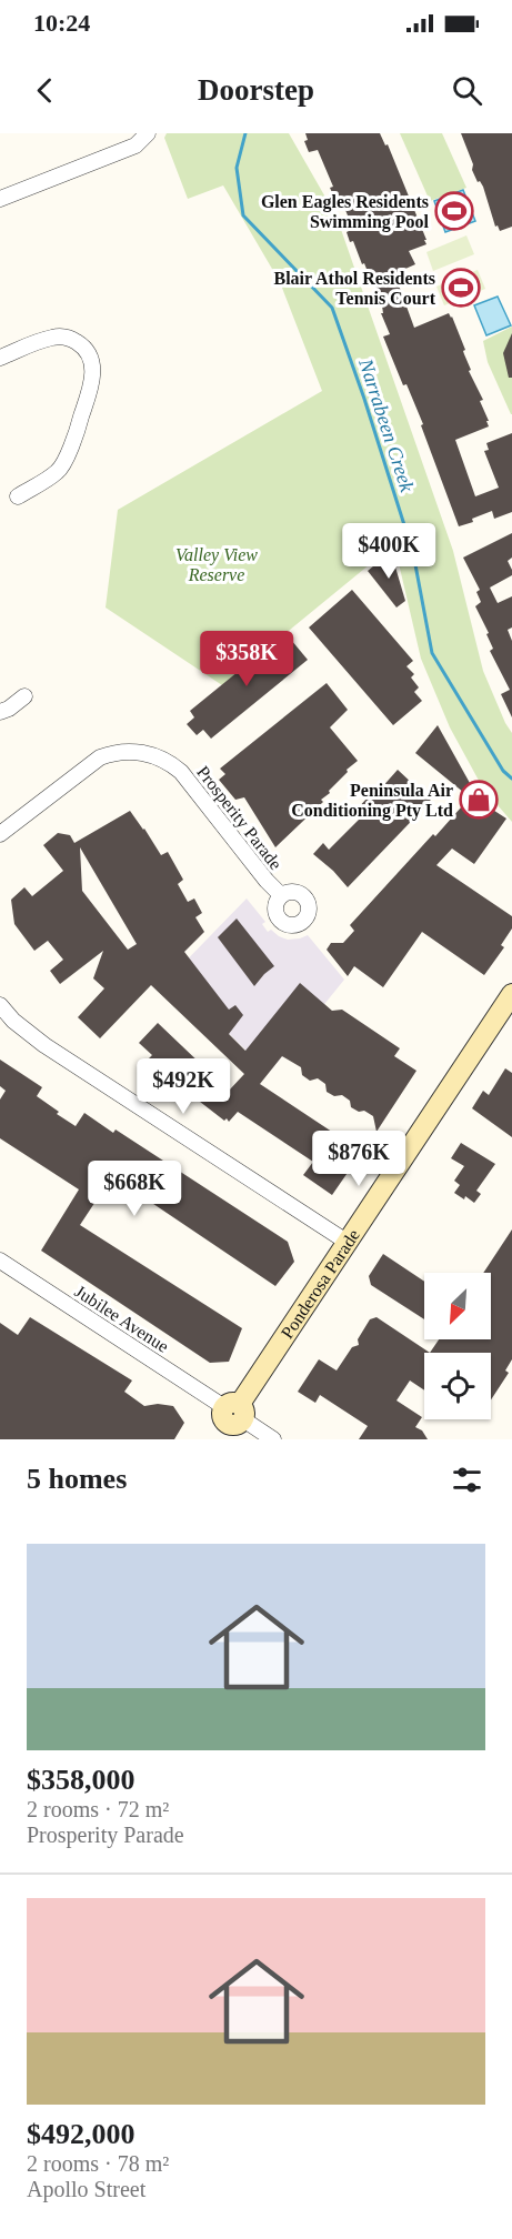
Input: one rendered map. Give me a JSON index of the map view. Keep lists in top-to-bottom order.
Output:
{
  "streets": {
    "street": ["Prosperity Parade", "Ponderosa Parade", "Jubilee Avenue"]
  },
  "crossings": [
    ["Ponderosa Parade", "Jubilee Avenue"]
  ],
  "water": ["Narrabeen Creek"],
  "parks": ["Valley View Reserve"],
  "places": {
    "sports": ["Glen Eagles Residents Swimming Pool", "Blair Athol Residents Tennis Court"],
    "shop": ["Peninsula Air Conditioning Pty Ltd"]
  },
  "north": "bottom left",
  "page": {
    "status": "10:24",
    "header": "Doorstep",
    "price": [
      "$400K",
      "$358K",
      "$492K",
      "$876K",
      "$668K"
    ],
    "heading": "5 homes",
    "list": [
      {
        "name": "$358,000",
        "note": "2 rooms · 72 m² · Prosperity Parade"
      },
      {
        "name": "$492,000",
        "note": "2 rooms · 78 m² · Apollo Street"
      }
    ]
  }
}
